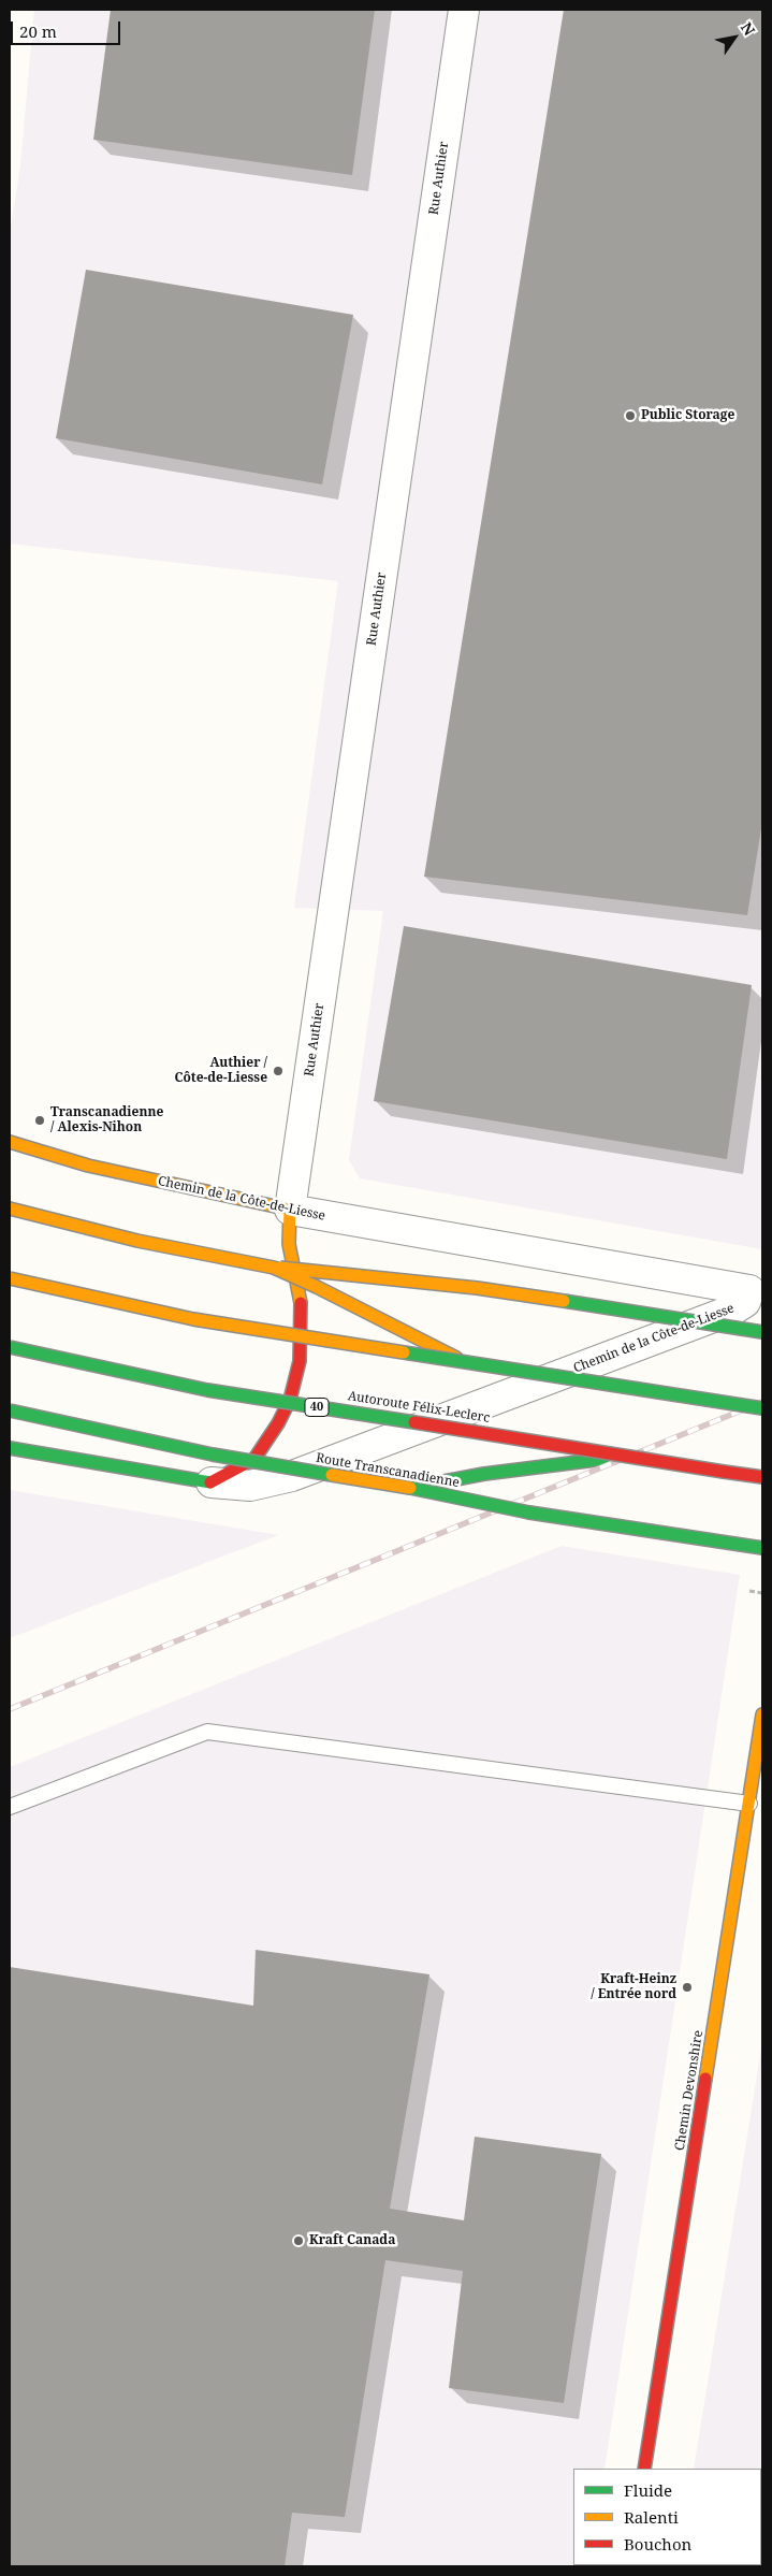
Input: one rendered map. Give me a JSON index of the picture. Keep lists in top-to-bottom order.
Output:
{
  "streets": {
    "main road": [
      "Chemin de la Côte-de-Liesse",
      "40",
      "Autoroute Félix-Leclerc",
      "Route Transcanadienne",
      "Chemin Devonshire"
    ],
    "street": ["Rue Authier"]
  },
  "crossings": [
    ["Rue Authier", "Chemin de la Côte-de-Liesse"]
  ],
  "places": [
    "Public Storage",
    "Authier / Côte-de-Liesse",
    "Transcanadienne / Alexis-Nihon",
    "Kraft-Heinz / Entrée nord",
    "Kraft Canada"
  ],
  "legend": ["Fluide", "Ralenti", "Bouchon"],
  "scale_bar": "20 m",
  "north": "top right"
}
